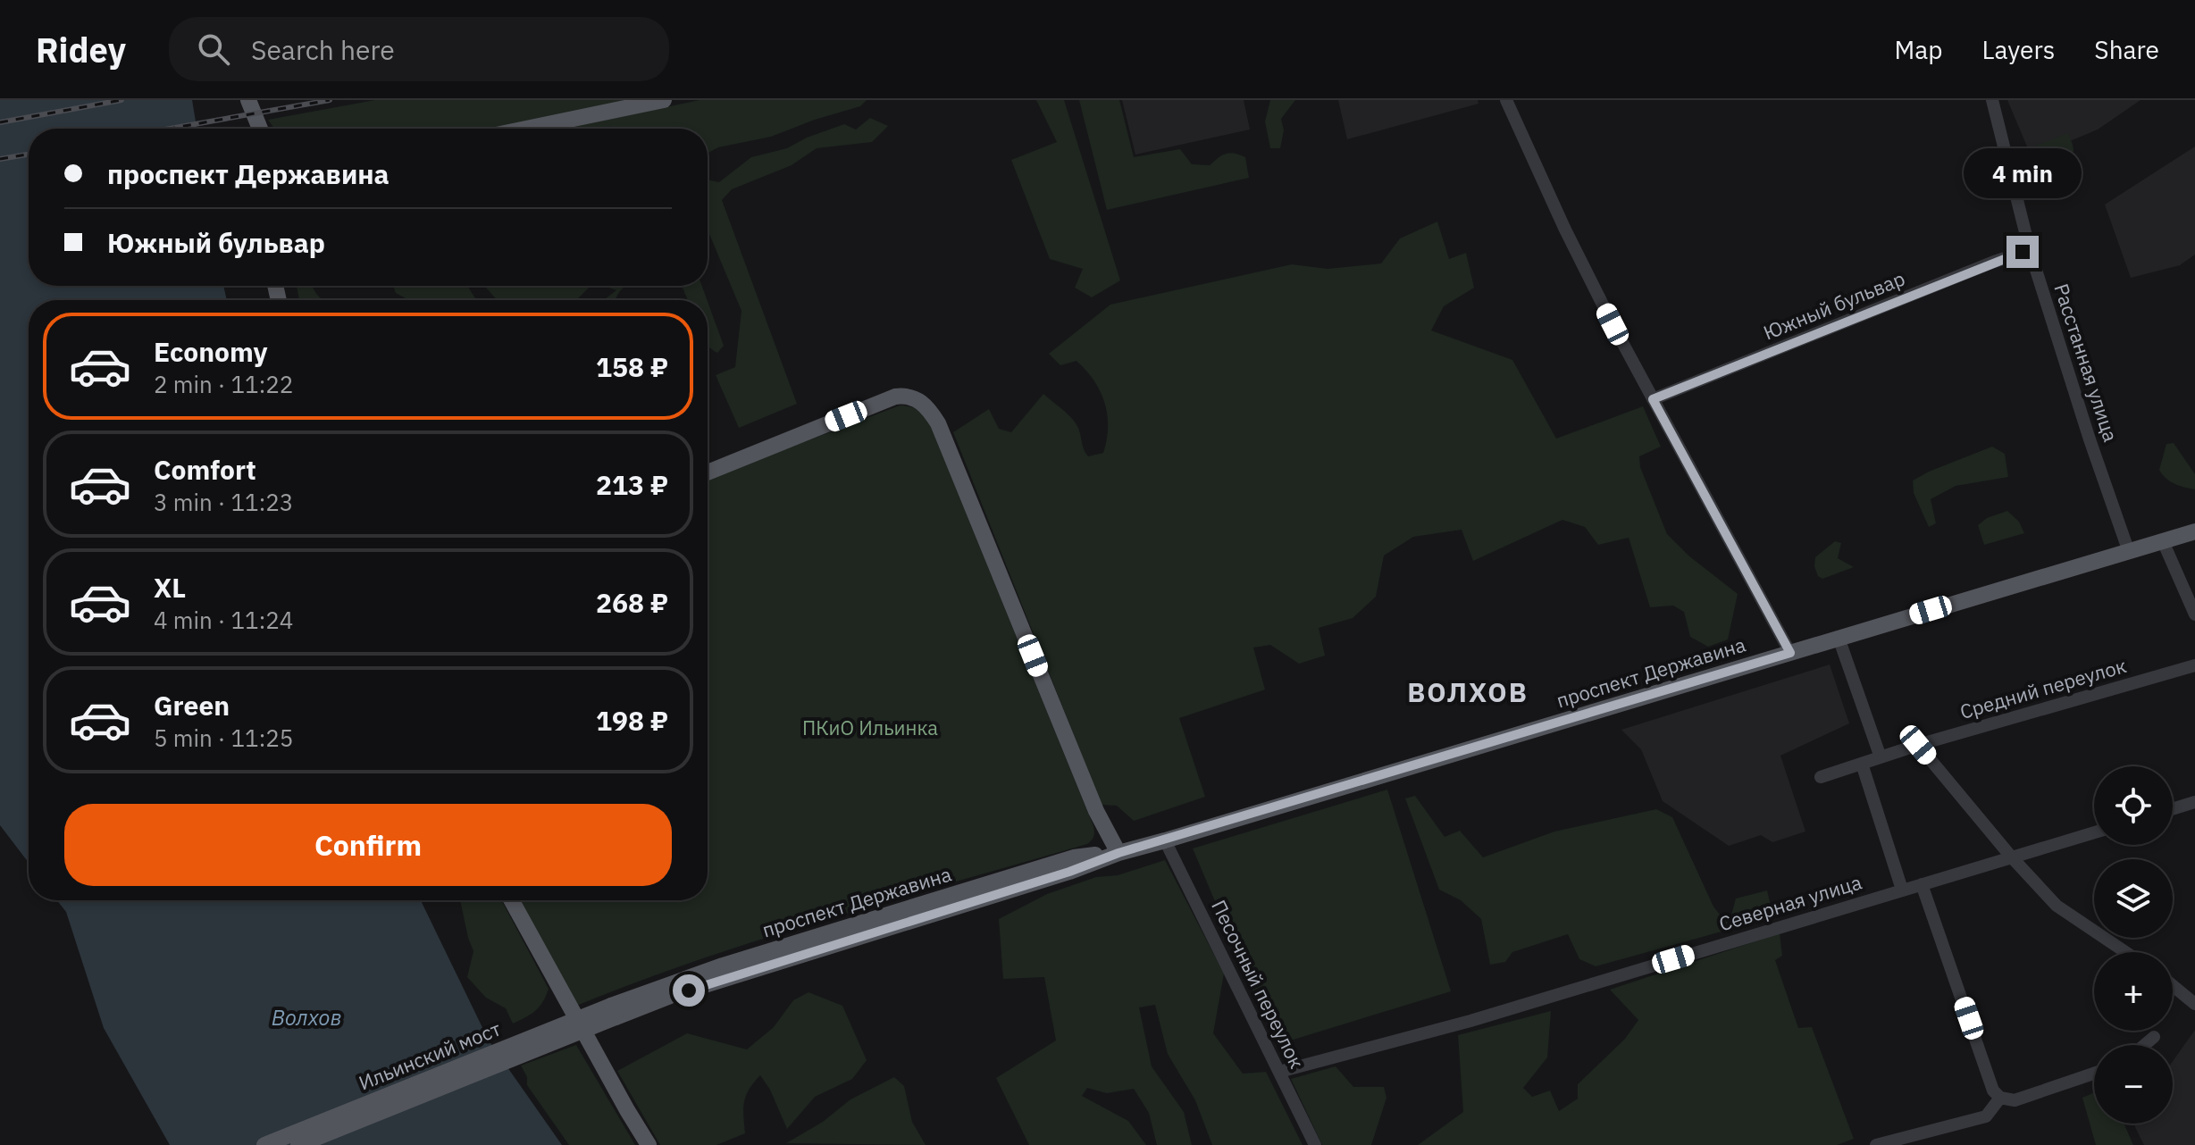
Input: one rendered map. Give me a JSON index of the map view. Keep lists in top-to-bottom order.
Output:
{
  "streets": {
    "main road": ["проспект Державина", "Ильинский мост"],
    "street": [
      "Южный бульвар",
      "Расстанная улица",
      "Средний переулок",
      "Северная улица",
      "Песочный переулок"
    ]
  },
  "crossings": [
    ["Южный бульвар", "Расстанная улица"],
    ["Расстанная улица", "проспект Державина"],
    ["проспект Державина", "Песочный переулок"],
    ["проспект Державина", "Ильинский мост"],
    ["Северная улица", "Песочный переулок"]
  ],
  "districts": ["ВОЛХОВ"],
  "water": ["Волхов"],
  "parks": ["ПКиО Ильинка"],
  "page": {
    "header": "Ridey",
    "search": "Search here",
    "nav": ["Map", "Layers", "Share"],
    "banner": ["проспект Державина", "Южный бульвар"],
    "bubble": "4 min",
    "list": [
      {
        "name": "Economy",
        "note": "2 min · 11:22",
        "value": "158 ₽"
      },
      {
        "name": "Comfort",
        "note": "3 min · 11:23",
        "value": "213 ₽"
      },
      {
        "name": "XL",
        "note": "4 min · 11:24",
        "value": "268 ₽"
      },
      {
        "name": "Green",
        "note": "5 min · 11:25",
        "value": "198 ₽"
      }
    ],
    "map_buttons": ["+", "−"],
    "buttons": "Confirm"
  }
}
